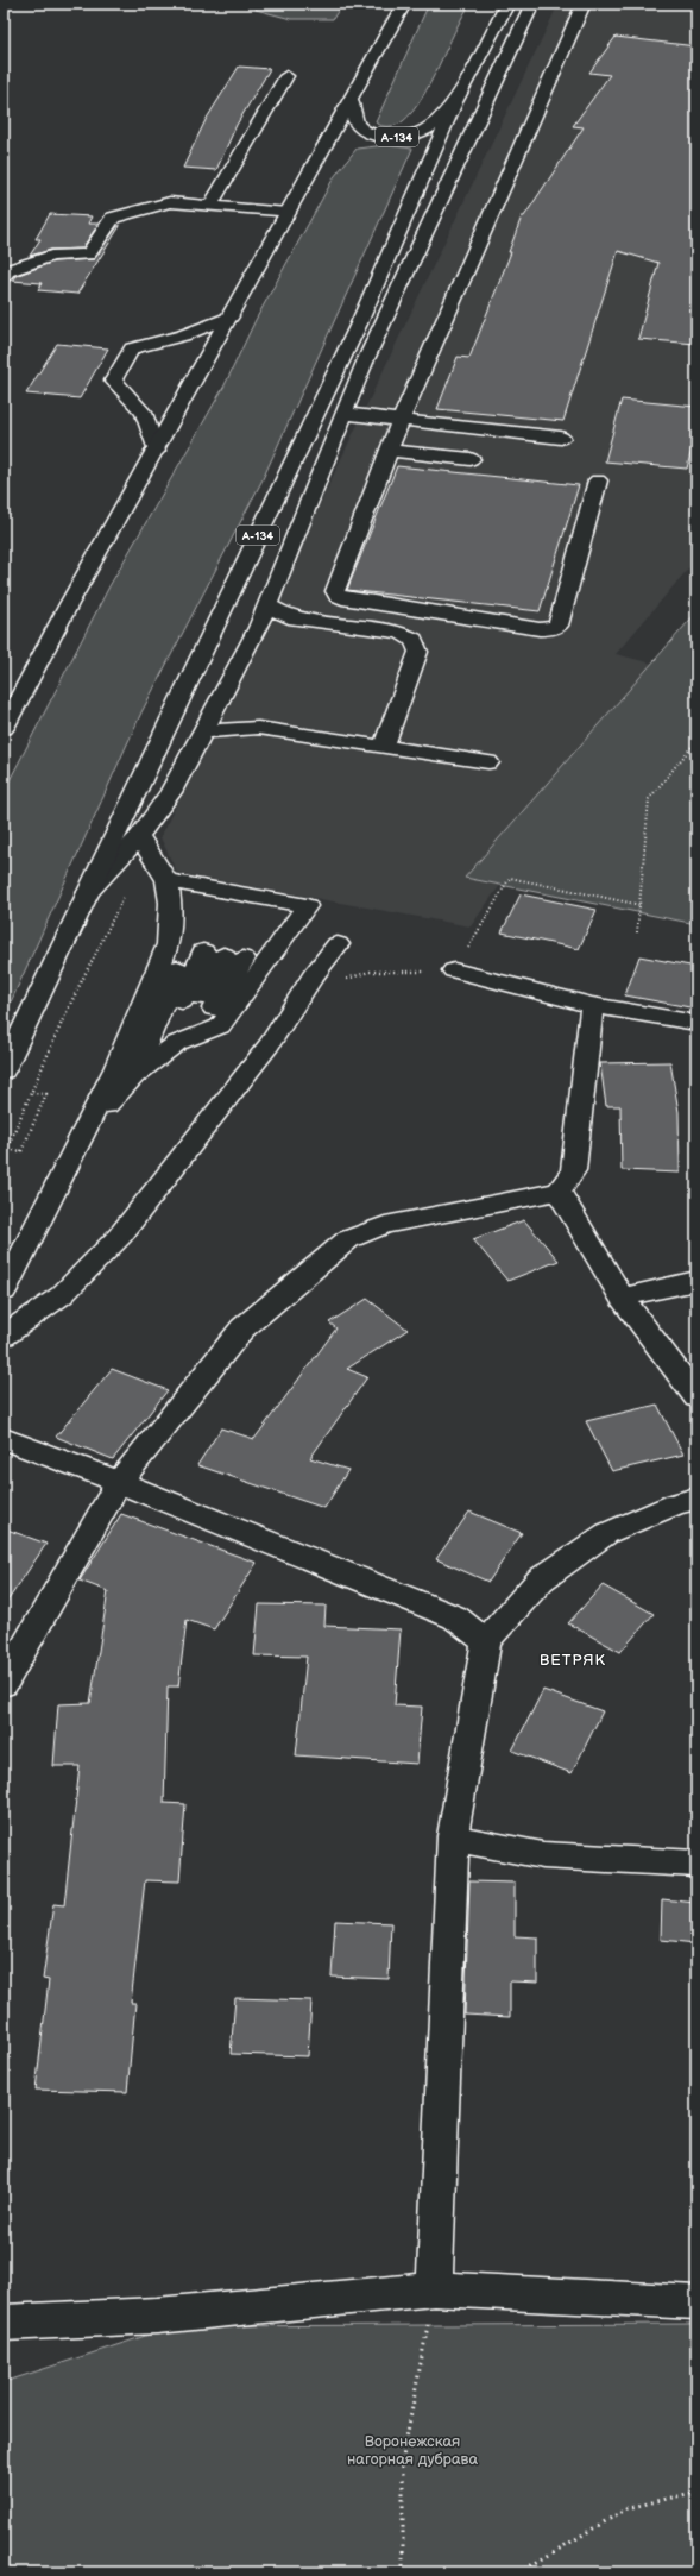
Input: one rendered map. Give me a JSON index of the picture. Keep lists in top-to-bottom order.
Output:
{
  "streets": {
    "main road": ["А-134"]
  },
  "districts": ["ВЕТРЯК"],
  "parks": ["Воронежская нагорная дубрава"]
}
